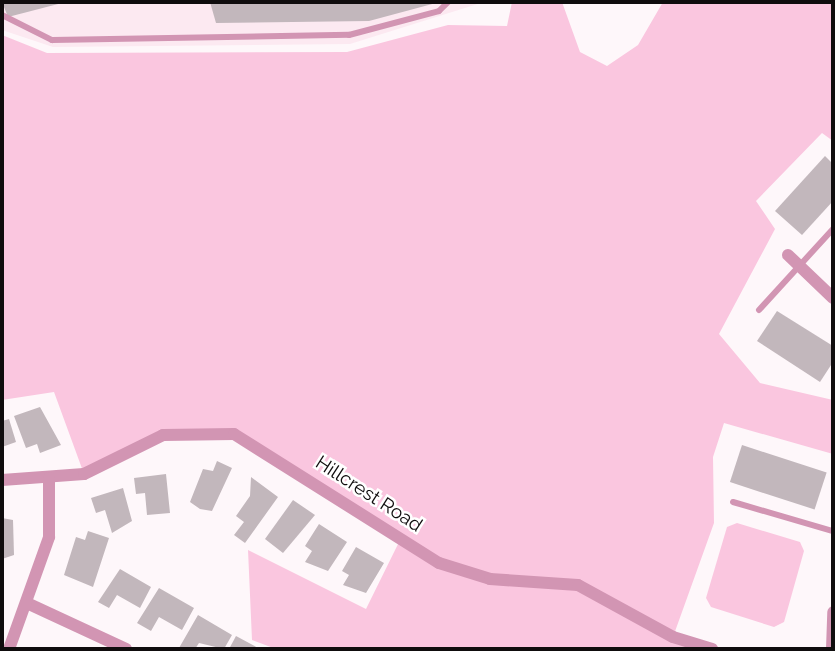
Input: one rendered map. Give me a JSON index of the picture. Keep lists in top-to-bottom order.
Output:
{
  "streets": {
    "street": ["Hillcrest Road"]
  }
}
